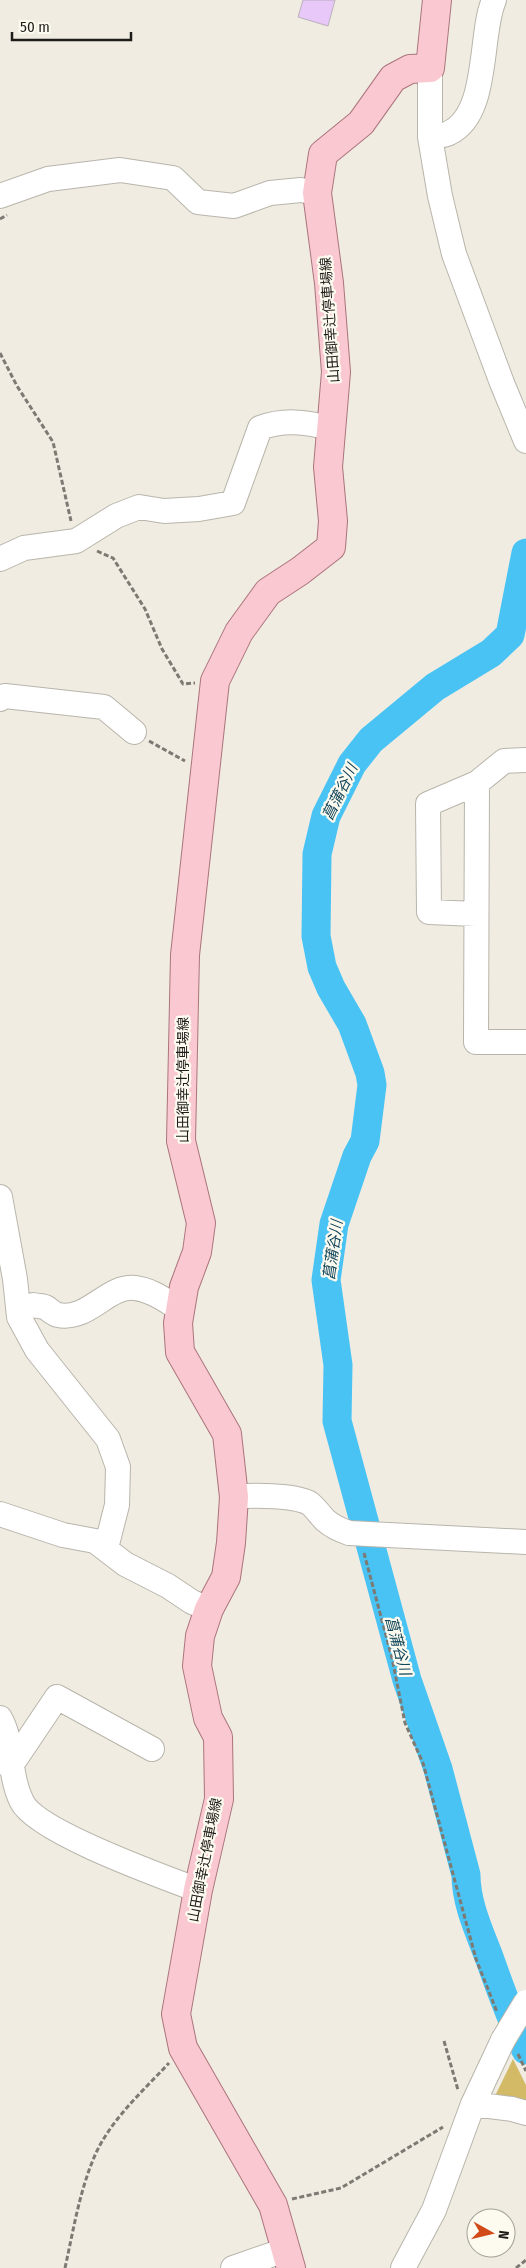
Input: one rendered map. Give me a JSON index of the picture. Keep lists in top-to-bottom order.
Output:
{
  "streets": {
    "main road": ["山田御幸辻停車場線"]
  },
  "water": ["菖蒲谷川"],
  "scale_bar": "50 m",
  "north": "right"
}
